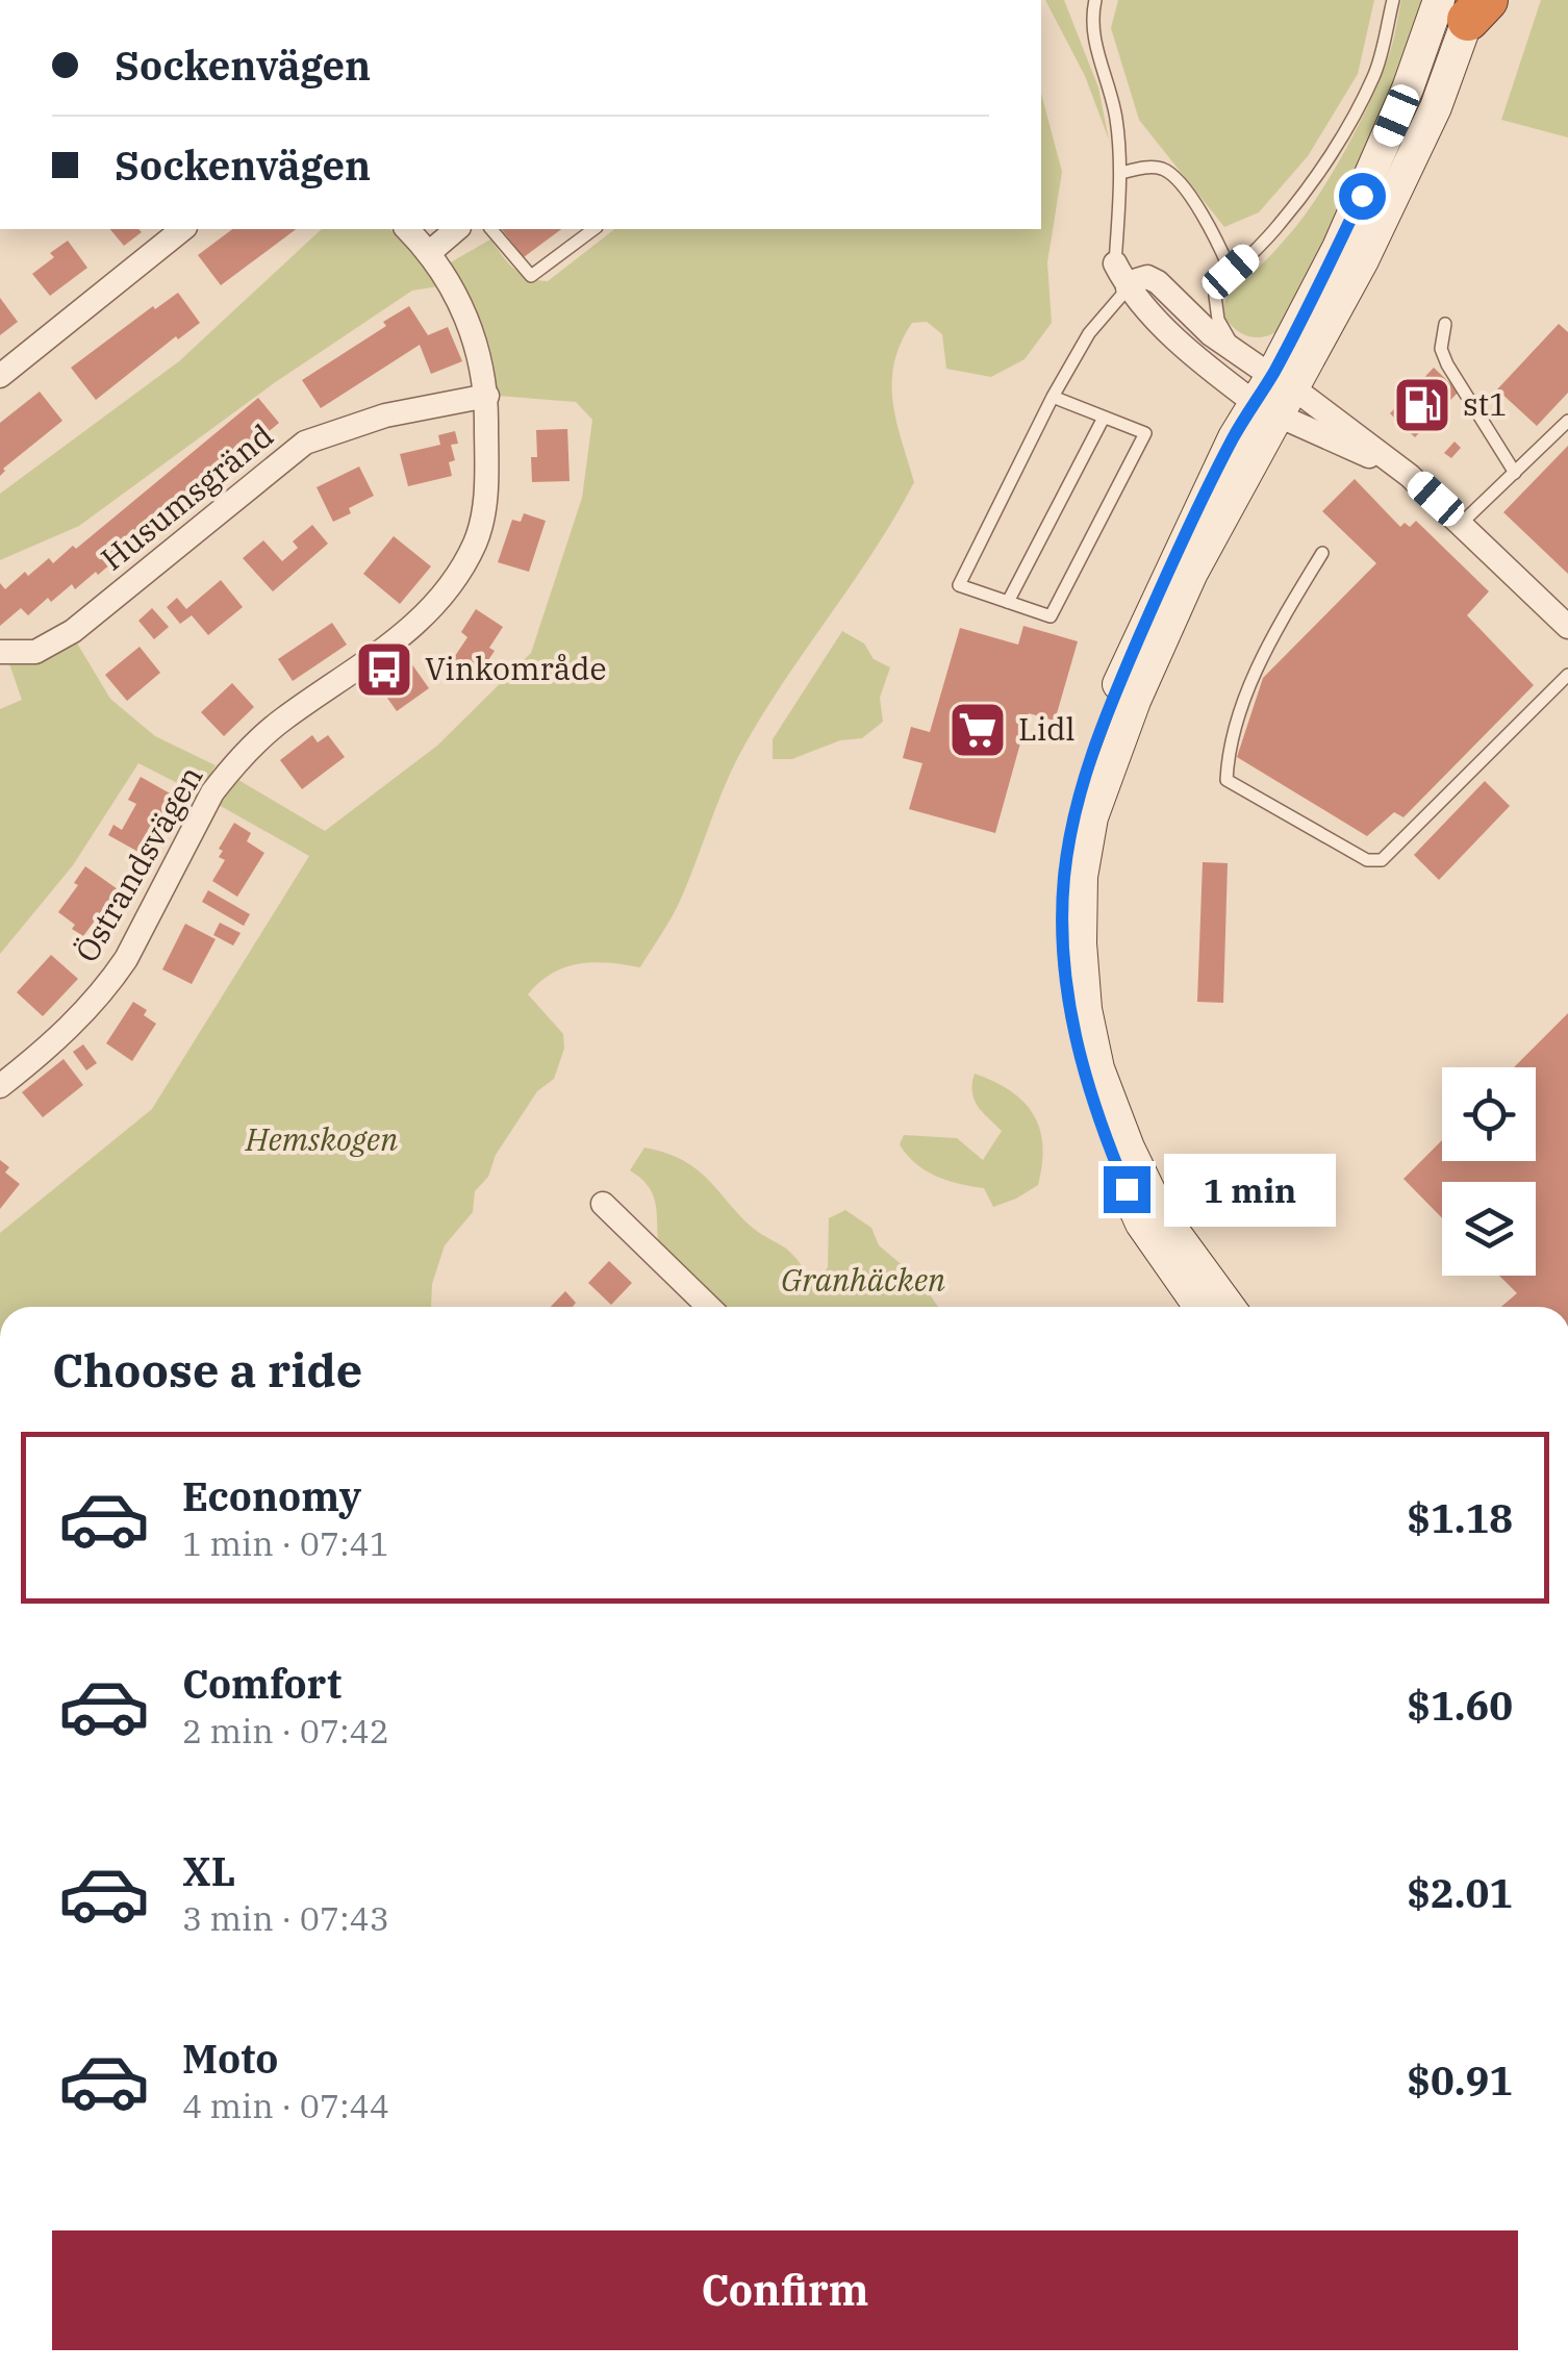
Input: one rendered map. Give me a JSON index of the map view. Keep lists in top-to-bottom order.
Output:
{
  "streets": {
    "street": ["Husumsgränd", "Östrandsvägen"]
  },
  "crossings": [
    ["Husumsgränd", "Östrandsvägen"]
  ],
  "parks": ["Hemskogen", "Granhäcken"],
  "places": {
    "fuel station": ["st1"],
    "bus stop": ["Vinkområde"],
    "supermarket": ["Lidl"]
  },
  "page": {
    "banner": ["Sockenvägen", "Sockenvägen"],
    "bubble": "1 min",
    "heading": "Choose a ride",
    "list": [
      {
        "name": "Economy",
        "note": "1 min · 07:41",
        "value": "$1.18"
      },
      {
        "name": "Comfort",
        "note": "2 min · 07:42",
        "value": "$1.60"
      },
      {
        "name": "XL",
        "note": "3 min · 07:43",
        "value": "$2.01"
      },
      {
        "name": "Moto",
        "note": "4 min · 07:44",
        "value": "$0.91"
      }
    ],
    "buttons": "Confirm"
  }
}
